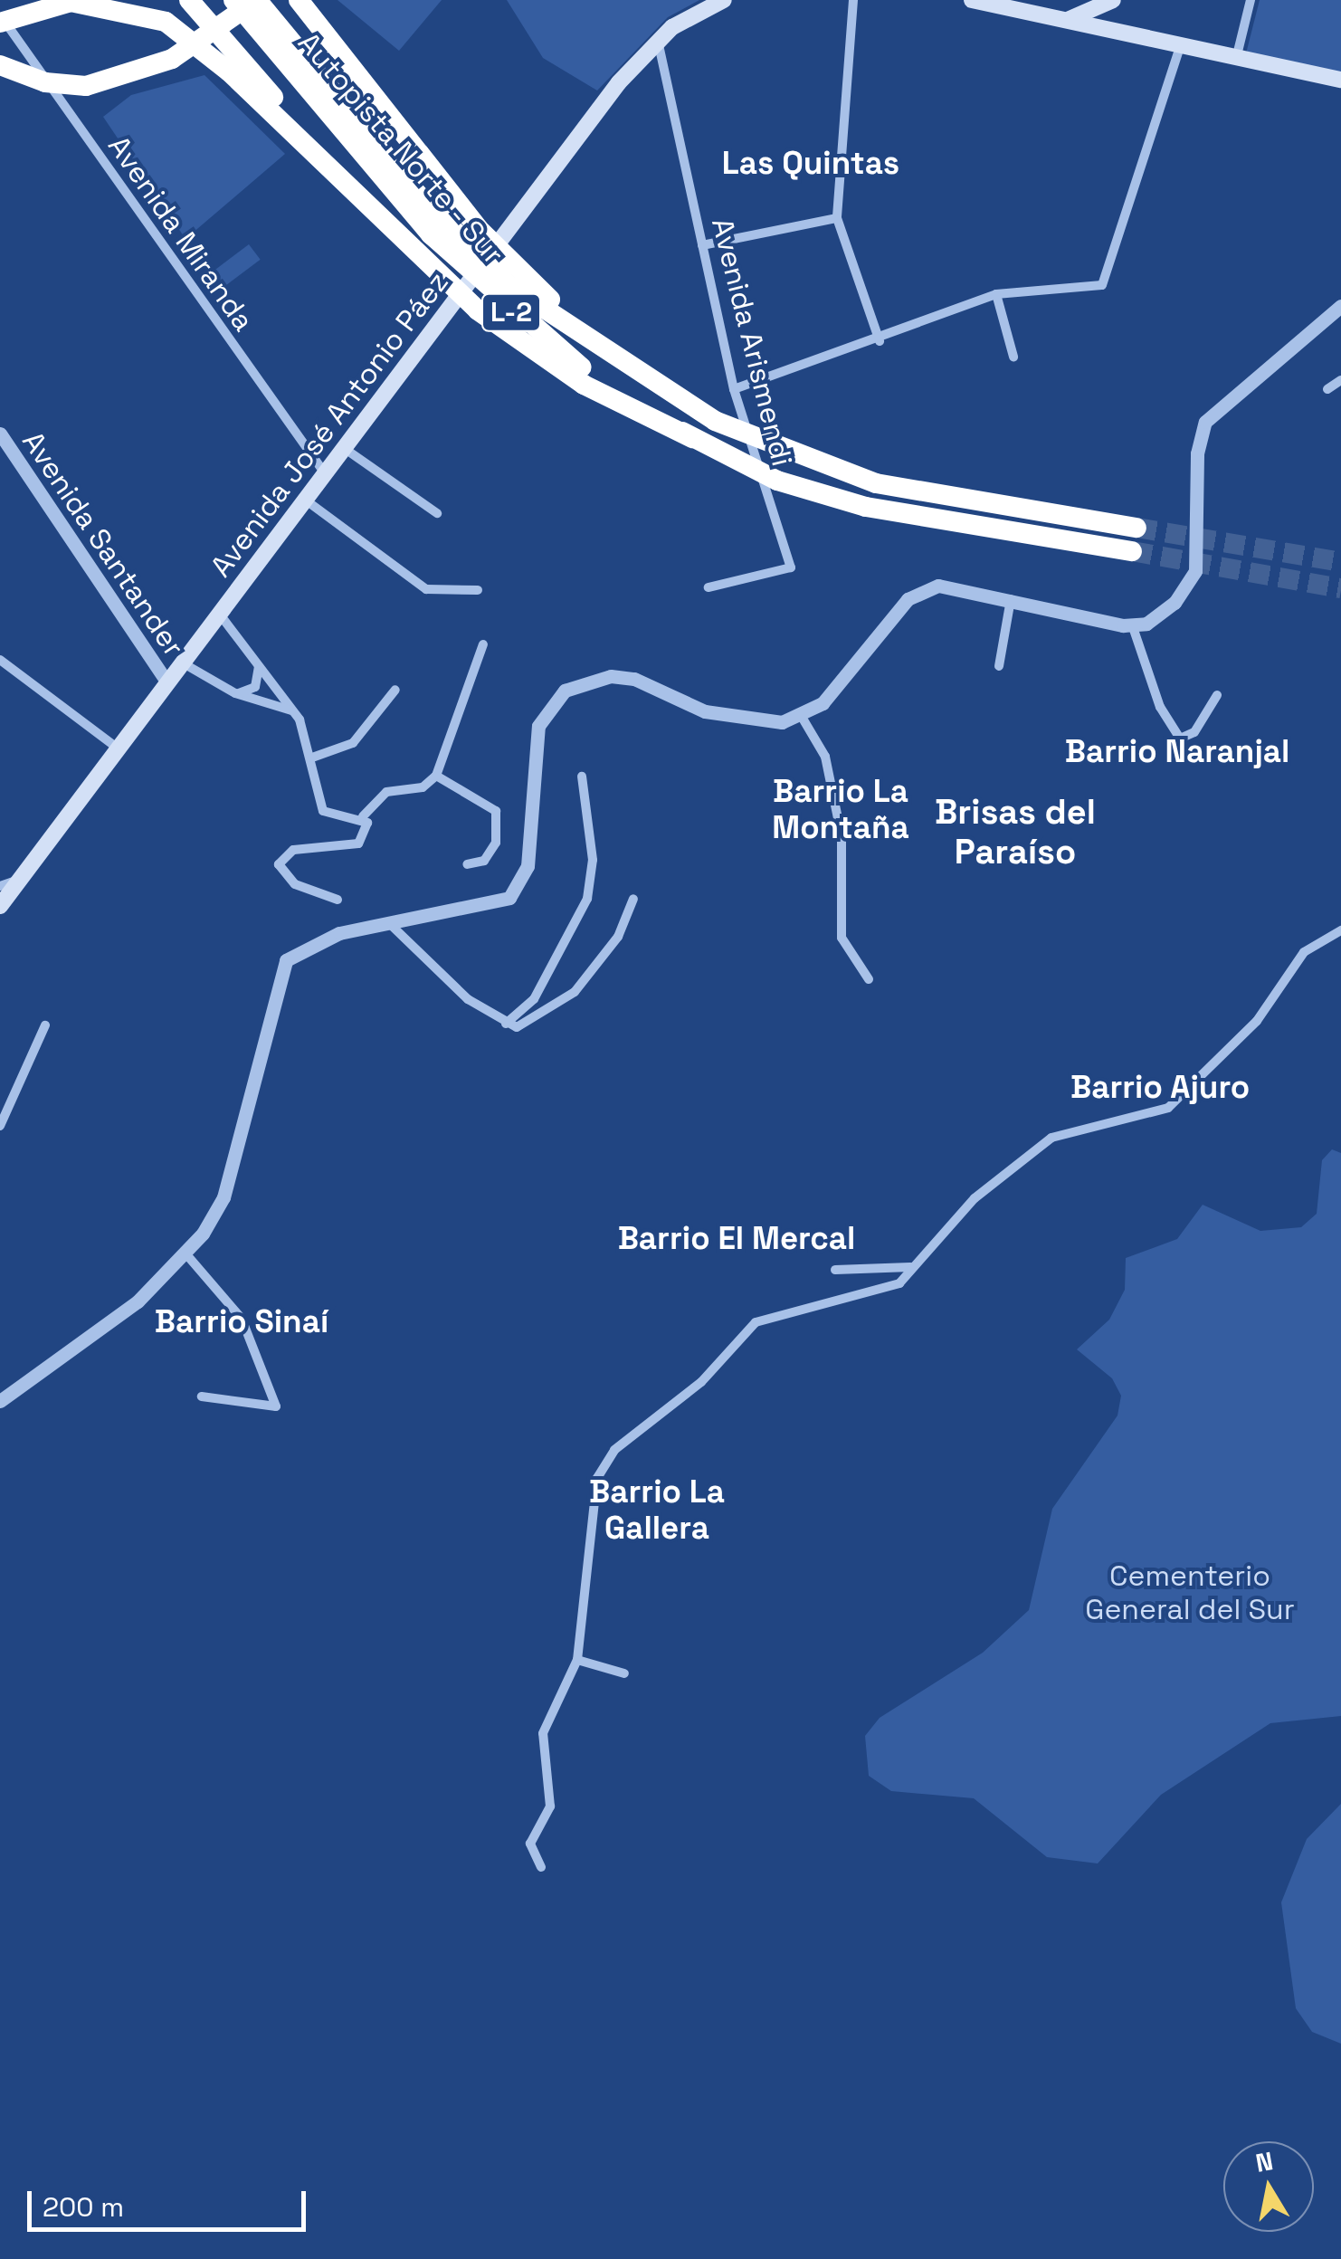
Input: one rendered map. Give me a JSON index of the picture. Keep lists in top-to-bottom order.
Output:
{
  "streets": {
    "highway": ["Autopista Norte - Sur", "L-2"],
    "main road": ["Avenida José Antonio Páez"],
    "street": ["Avenida Miranda", "Avenida Arismendi", "Avenida Santander"]
  },
  "crossings": [
    ["Avenida Miranda", "Avenida José Antonio Páez"],
    ["Avenida Arismendi", "Avenida José Antonio Páez"],
    ["Avenida José Antonio Páez", "Avenida Santander"]
  ],
  "districts": [
    "Las Quintas",
    "Barrio Naranjal",
    "Barrio La Montaña",
    "Brisas del Paraíso",
    "Barrio Ajuro",
    "Barrio El Mercal",
    "Barrio Sinaí",
    "Barrio La Gallera"
  ],
  "parks": ["Cementerio General del Sur"],
  "scale_bar": "200 m",
  "north": "top"
}
